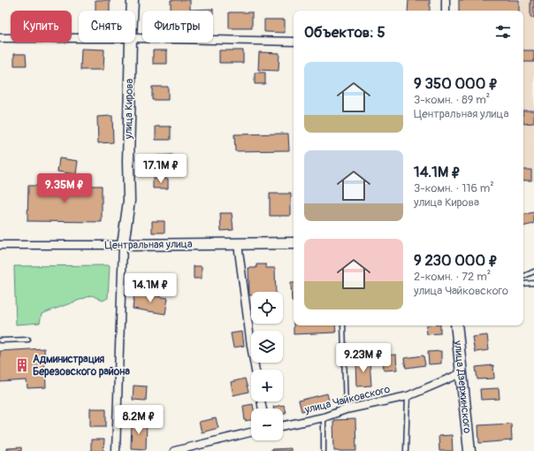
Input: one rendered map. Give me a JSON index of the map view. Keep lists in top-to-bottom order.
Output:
{
  "streets": {
    "street": [
      "улица Кирова",
      "Центральная улица",
      "улица Дзержинского",
      "улица Чайковского"
    ]
  },
  "crossings": [
    ["улица Кирова", "Центральная улица"],
    ["улица Дзержинского", "улица Чайковского"]
  ],
  "places": {
    "building": ["Администрация Березовского района"]
  },
  "page": {
    "chip": ["Купить", "Снять", "Фильтры"],
    "heading": "Объектов: 5",
    "list": [
      {
        "name": "9 350 000 ₽",
        "note": "3-комн. · 89 m² · Центральная улица"
      },
      {
        "name": "14.1M ₽",
        "note": "3-комн. · 116 m² · улица Кирова"
      },
      {
        "name": "9 230 000 ₽",
        "note": "2-комн. · 72 m² · улица Чайковского"
      }
    ],
    "price": [
      "17.1M ₽",
      "9.35M ₽",
      "14.1M ₽",
      "9.23M ₽",
      "8.2M ₽"
    ],
    "map_buttons": ["+", "−"]
  }
}
